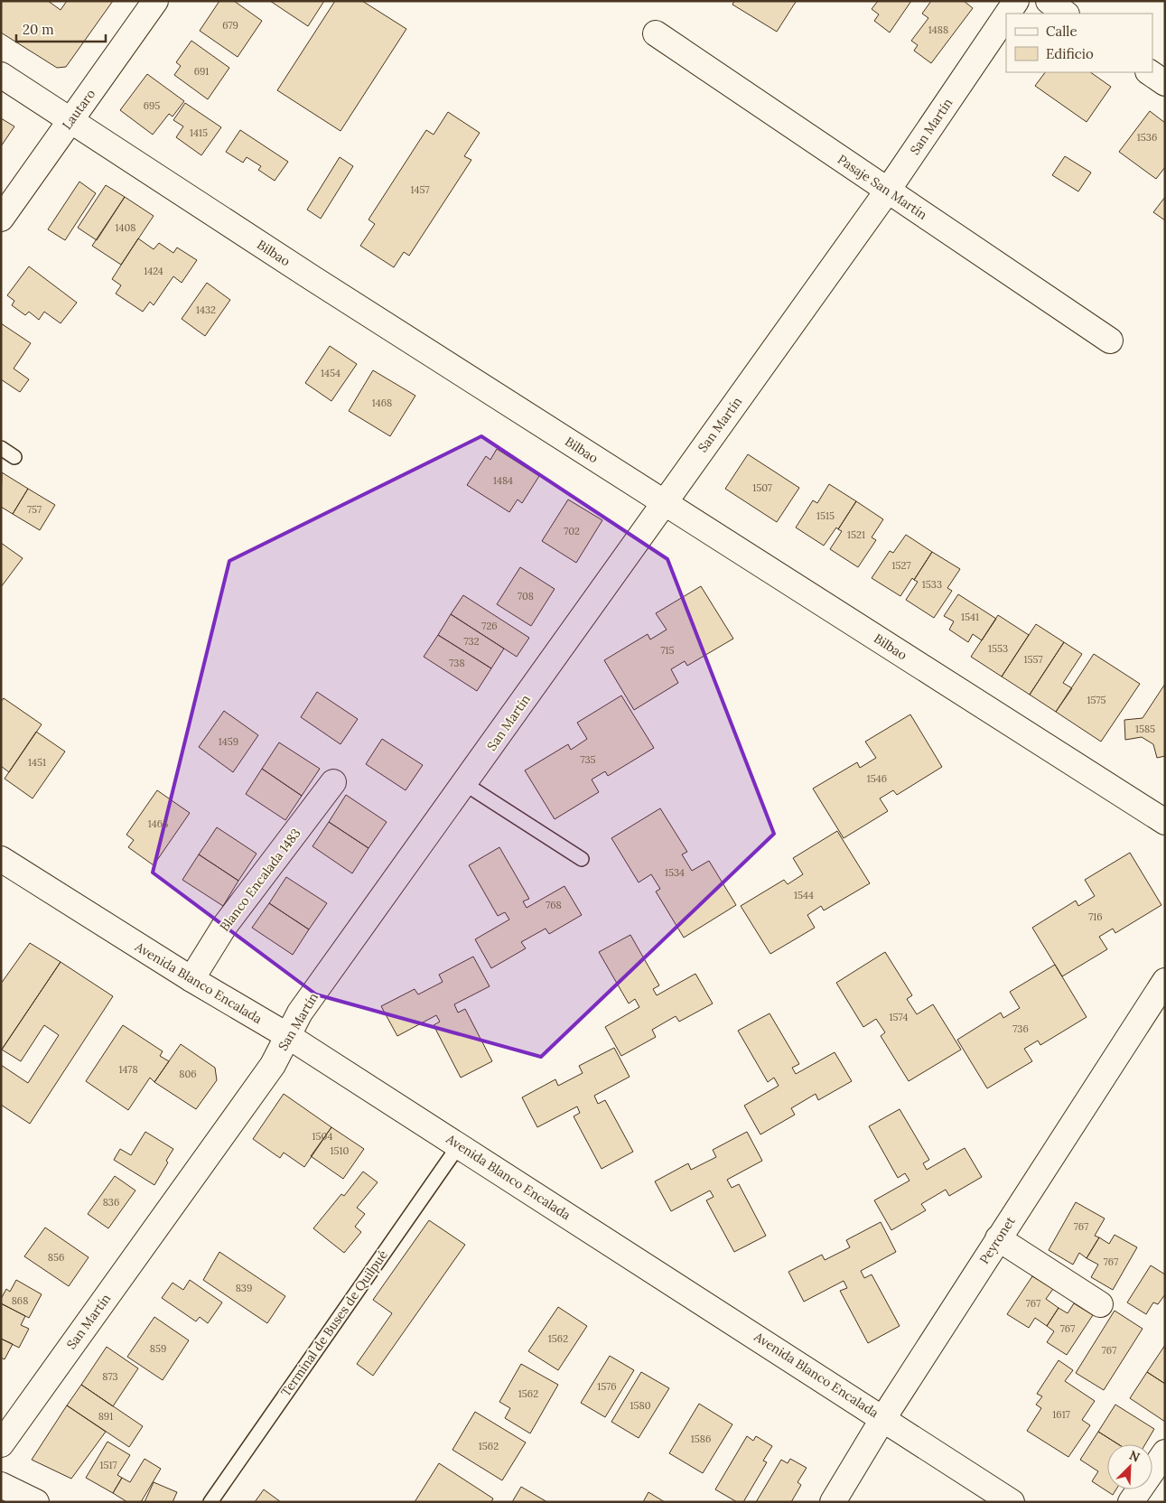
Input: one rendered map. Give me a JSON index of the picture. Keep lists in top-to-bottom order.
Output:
{
  "streets": {
    "street": [
      "Lautaro",
      "San Martín",
      "Pasaje San Martín",
      "Bilbao",
      "Blanco Encalada 1483",
      "Avenida Blanco Encalada",
      "Peyronet"
    ],
    "lane": ["Terminal de Buses de Quilpué"]
  },
  "crossings": [
    ["Lautaro", "Bilbao"],
    ["San Martín", "Pasaje San Martín"],
    ["San Martín", "Bilbao"],
    ["San Martín", "Avenida Blanco Encalada"],
    ["Blanco Encalada 1483", "Avenida Blanco Encalada"],
    ["Avenida Blanco Encalada", "Peyronet"],
    ["Avenida Blanco Encalada", "Terminal de Buses de Quilpué"]
  ],
  "house_numbers": [
    "679",
    "1488",
    "691",
    "695",
    "1415",
    "1536",
    "1457",
    "1408",
    "1424",
    "1432",
    "1454",
    "1468",
    "1484",
    "1507",
    "757",
    "1515",
    "702",
    "1521",
    "1527",
    "1533",
    "708",
    "1541",
    "726",
    "732",
    "1553",
    "715",
    "1557",
    "738",
    "1575",
    "1585",
    "1459",
    "735",
    "1451",
    "1546",
    "1465",
    "1534",
    "1544",
    "768",
    "716",
    "1574",
    "736",
    "1478",
    "806",
    "1504",
    "1510",
    "836",
    "767",
    "856",
    "767",
    "839",
    "868",
    "767",
    "767",
    "1562",
    "859",
    "767",
    "873",
    "1576",
    "1562",
    "1580",
    "1617",
    "891",
    "1586",
    "1562",
    "1517"
  ],
  "legend": ["Calle", "Edificio"],
  "scale_bar": "20 m",
  "north": "top right"
}
